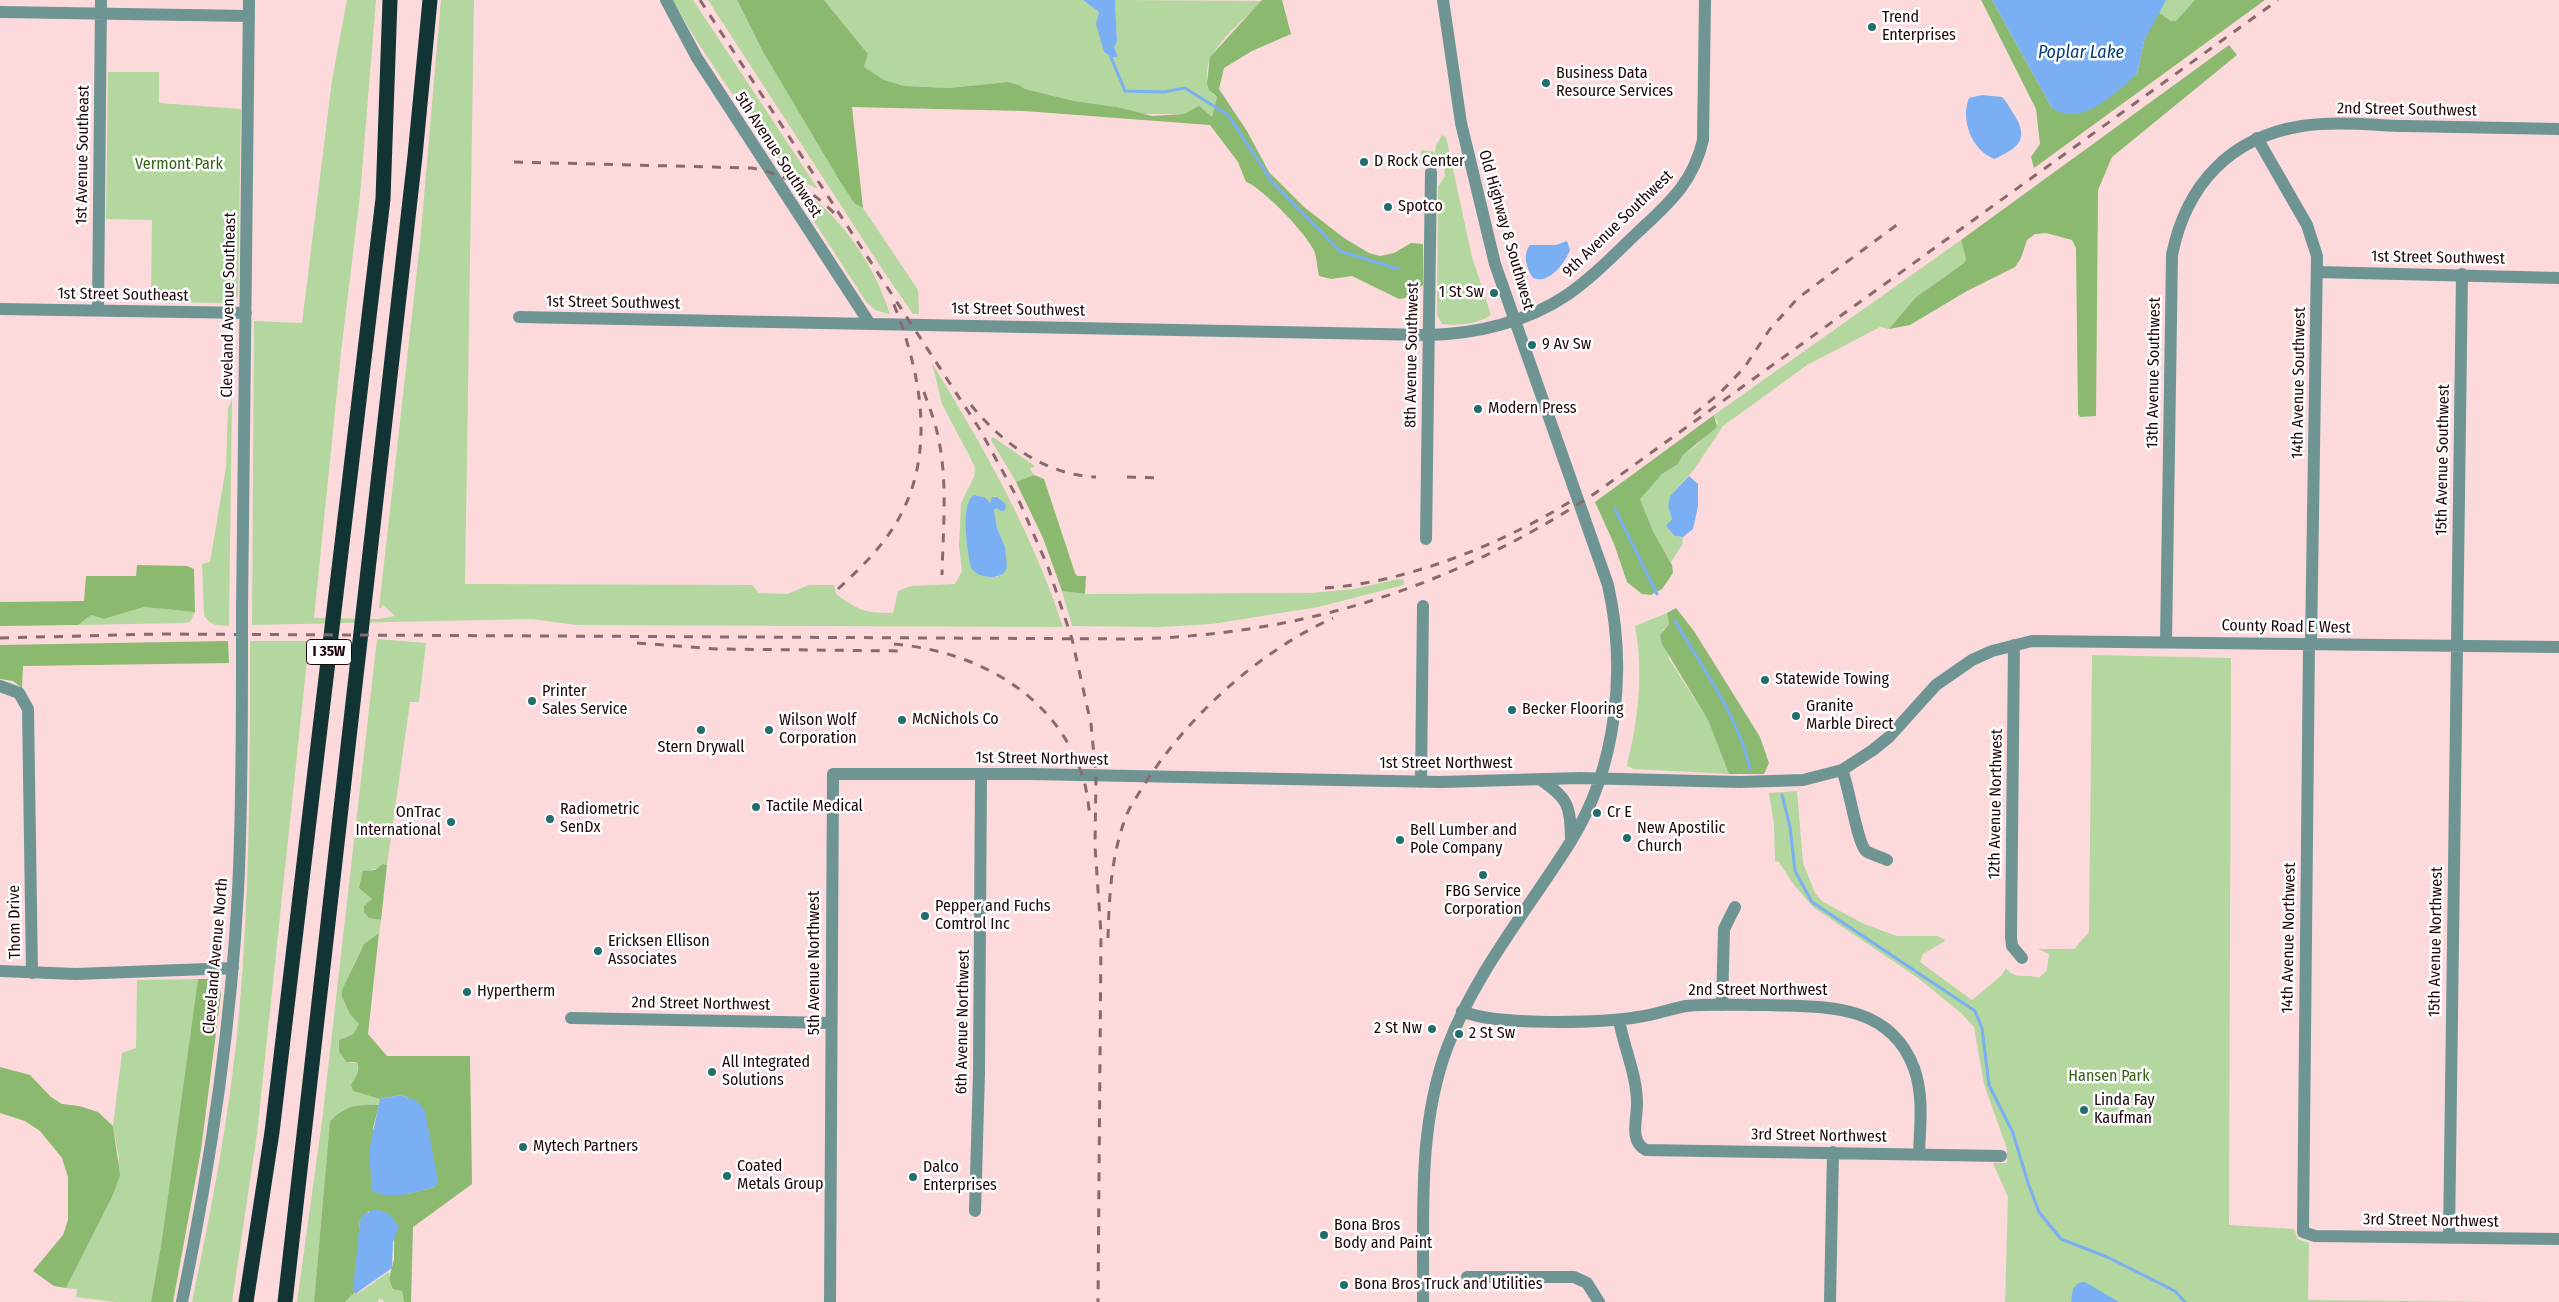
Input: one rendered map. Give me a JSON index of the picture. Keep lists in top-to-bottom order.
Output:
{
  "streets": {
    "highway": ["I 35W"],
    "street": [
      "2nd Street Southwest",
      "1st Avenue Southeast",
      "5th Avenue Southwest",
      "9th Avenue Southwest",
      "Old Highway 8 Southwest",
      "1st Street Southwest",
      "1st Street Southeast",
      "Cleveland Avenue Southeast",
      "8th Avenue Southwest",
      "13th Avenue Southwest",
      "14th Avenue Southwest",
      "15th Avenue Southwest",
      "County Road E West",
      "1st Street Northwest",
      "12th Avenue Northwest",
      "Thom Drive",
      "14th Avenue Northwest",
      "15th Avenue Northwest",
      "Cleveland Avenue North",
      "5th Avenue Northwest",
      "2nd Street Northwest",
      "6th Avenue Northwest",
      "3rd Street Northwest"
    ]
  },
  "crossings": [
    ["2nd Street Southwest", "13th Avenue Southwest"],
    ["2nd Street Southwest", "14th Avenue Southwest"],
    ["1st Avenue Southeast", "1st Street Southeast"],
    ["5th Avenue Southwest", "1st Street Southwest"],
    ["9th Avenue Southwest", "Old Highway 8 Southwest"],
    ["9th Avenue Southwest", "1st Street Southwest"],
    ["Old Highway 8 Southwest", "1st Street Southwest"],
    ["Old Highway 8 Southwest", "1st Street Northwest"],
    ["1st Street Southwest", "8th Avenue Southwest"],
    ["1st Street Southwest", "14th Avenue Southwest"],
    ["1st Street Southwest", "15th Avenue Southwest"],
    ["1st Street Southeast", "Cleveland Avenue Southeast"],
    ["Cleveland Avenue Southeast", "Cleveland Avenue North"],
    ["13th Avenue Southwest", "14th Avenue Southwest"],
    ["13th Avenue Southwest", "County Road E West"],
    ["14th Avenue Southwest", "County Road E West"],
    ["14th Avenue Southwest", "14th Avenue Northwest"],
    ["15th Avenue Southwest", "County Road E West"],
    ["15th Avenue Southwest", "15th Avenue Northwest"],
    ["County Road E West", "1st Street Northwest"],
    ["County Road E West", "12th Avenue Northwest"],
    ["County Road E West", "14th Avenue Northwest"],
    ["County Road E West", "15th Avenue Northwest"],
    ["1st Street Northwest", "12th Avenue Northwest"],
    ["1st Street Northwest", "5th Avenue Northwest"],
    ["1st Street Northwest", "6th Avenue Northwest"],
    ["Thom Drive", "Cleveland Avenue North"],
    ["14th Avenue Northwest", "3rd Street Northwest"],
    ["15th Avenue Northwest", "3rd Street Northwest"],
    ["5th Avenue Northwest", "2nd Street Northwest"],
    ["2nd Street Northwest", "3rd Street Northwest"]
  ],
  "water": ["Poplar Lake"],
  "parks": ["Vermont Park", "Hansen Park"],
  "places": [
    "Trend Enterprises",
    "Business Data Resource Services",
    "D Rock Center",
    "Spotco",
    "1 St Sw",
    "9 Av Sw",
    "Modern Press",
    "Statewide Towing",
    "Printer Sales Service",
    "Becker Flooring",
    "Granite Marble Direct",
    "McNichols Co",
    "Stern Drywall",
    "Wilson Wolf Corporation",
    "Tactile Medical",
    "Cr E",
    "Radiometric SenDx",
    "OnTrac International",
    "New Apostilic Church",
    "Bell Lumber and Pole Company",
    "FBG Service Corporation",
    "Pepper and Fuchs Comtrol Inc",
    "Ericksen Ellison Associates",
    "Hypertherm",
    "2 St Nw",
    "2 St Sw",
    "All Integrated Solutions",
    "Linda Fay Kaufman",
    "Mytech Partners",
    "Coated Metals Group",
    "Dalco Enterprises",
    "Bona Bros Body and Paint",
    "Bona Bros Truck and Utilities"
  ]
}
